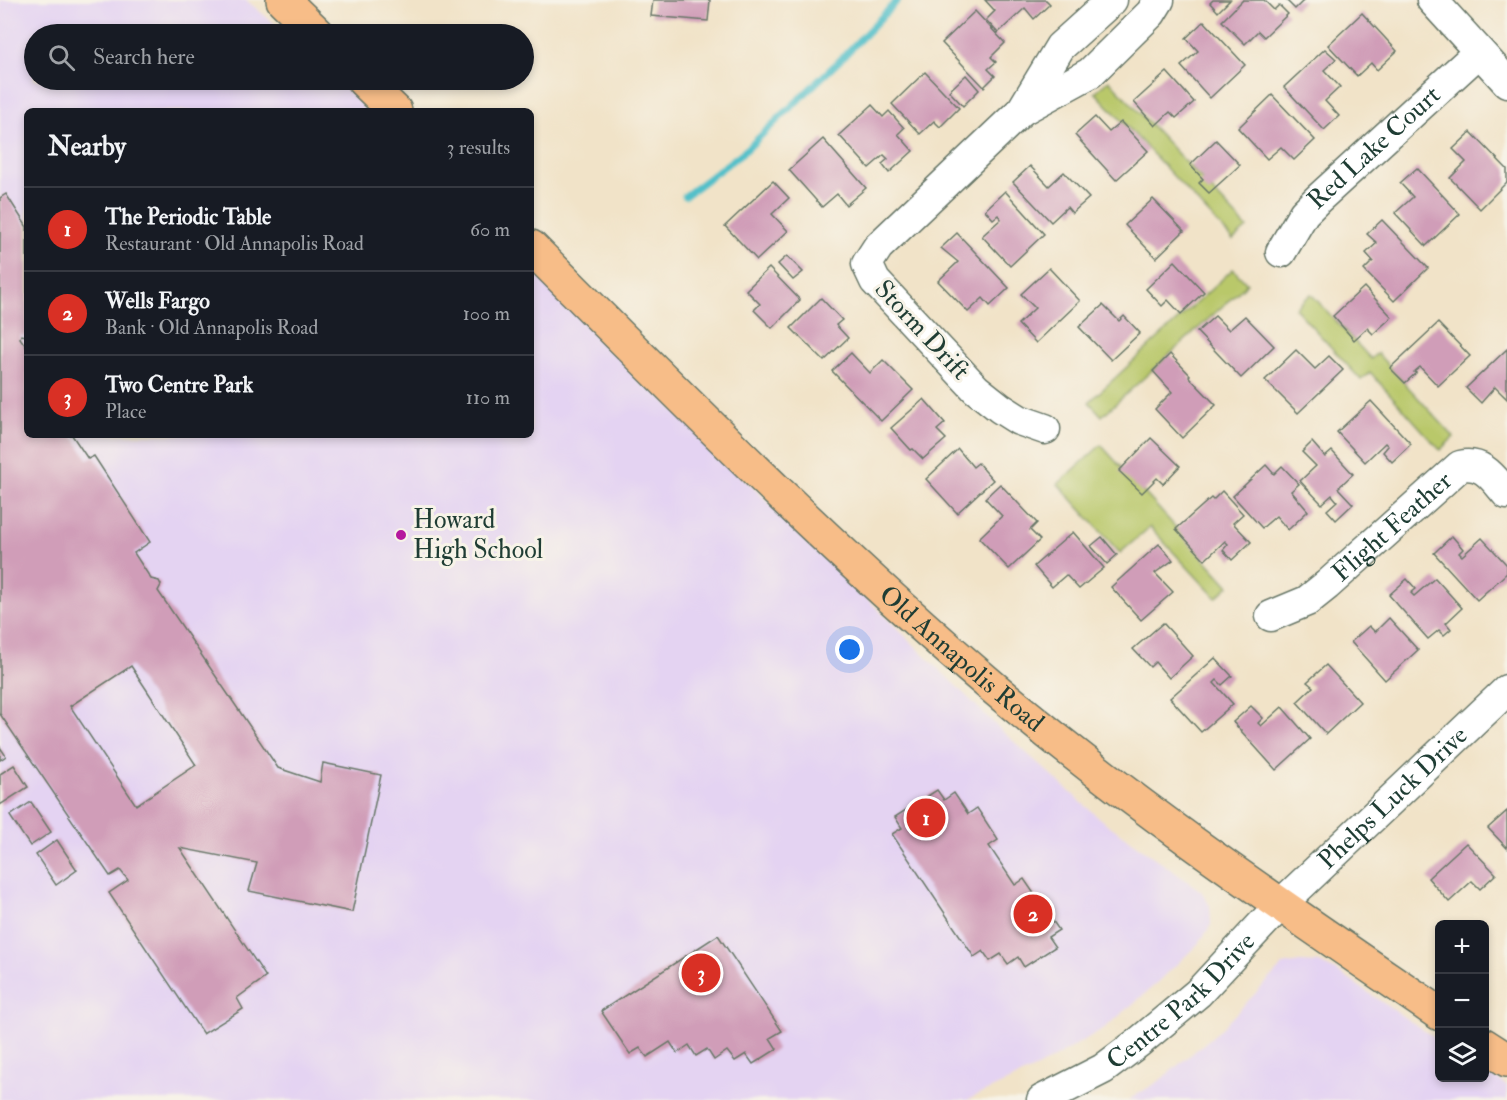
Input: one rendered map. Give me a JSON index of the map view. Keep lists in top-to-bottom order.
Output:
{
  "streets": {
    "main road": ["Old Annapolis Road"],
    "street": [
      "Red Lake Court",
      "Storm Drift",
      "Flight Feather",
      "Phelps Luck Drive",
      "Centre Park Drive"
    ]
  },
  "crossings": [
    ["Old Annapolis Road", "Phelps Luck Drive"],
    ["Old Annapolis Road", "Centre Park Drive"],
    ["Phelps Luck Drive", "Centre Park Drive"]
  ],
  "places": ["Howard High School"],
  "page": {
    "search": "Search here",
    "heading": ["Nearby", "3 results"],
    "list": [
      {
        "mark": "1",
        "name": "The Periodic Table",
        "note": "Restaurant · Old Annapolis Road",
        "value": "60 m"
      },
      {
        "mark": "2",
        "name": "Wells Fargo",
        "note": "Bank · Old Annapolis Road",
        "value": "100 m"
      },
      {
        "mark": "3",
        "name": "Two Centre Park",
        "note": "Place",
        "value": "110 m"
      }
    ],
    "pins": ["1", "2", "3"],
    "map_buttons": ["+", "−"]
  }
}
